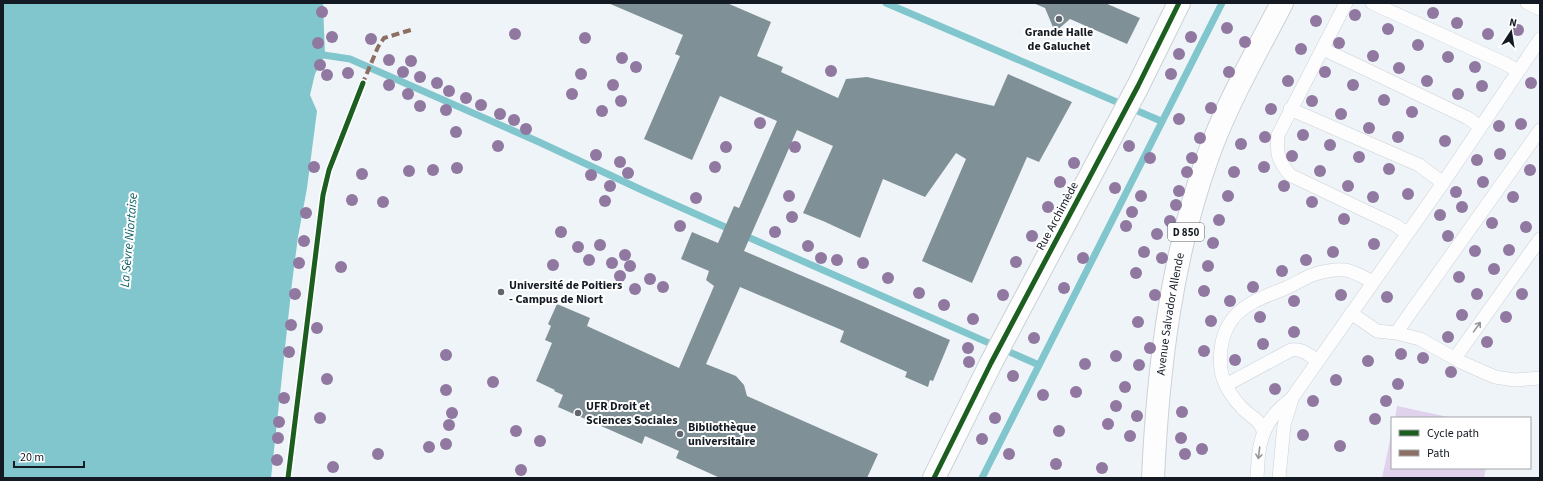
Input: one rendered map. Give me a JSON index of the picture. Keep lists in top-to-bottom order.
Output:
{
  "streets": {
    "street": ["Rue Archimède", "D 850", "Avenue Salvador Allende"]
  },
  "water": ["La Sèvre Niortaise"],
  "places": [
    "Grande Halle de Galuchet",
    "Université de Poitiers - Campus de Niort",
    "UFR Droit et Sciences Sociales",
    "Bibliothèque universitaire"
  ],
  "legend": ["Cycle path", "Path"],
  "scale_bar": "20 m",
  "north": "top"
}
